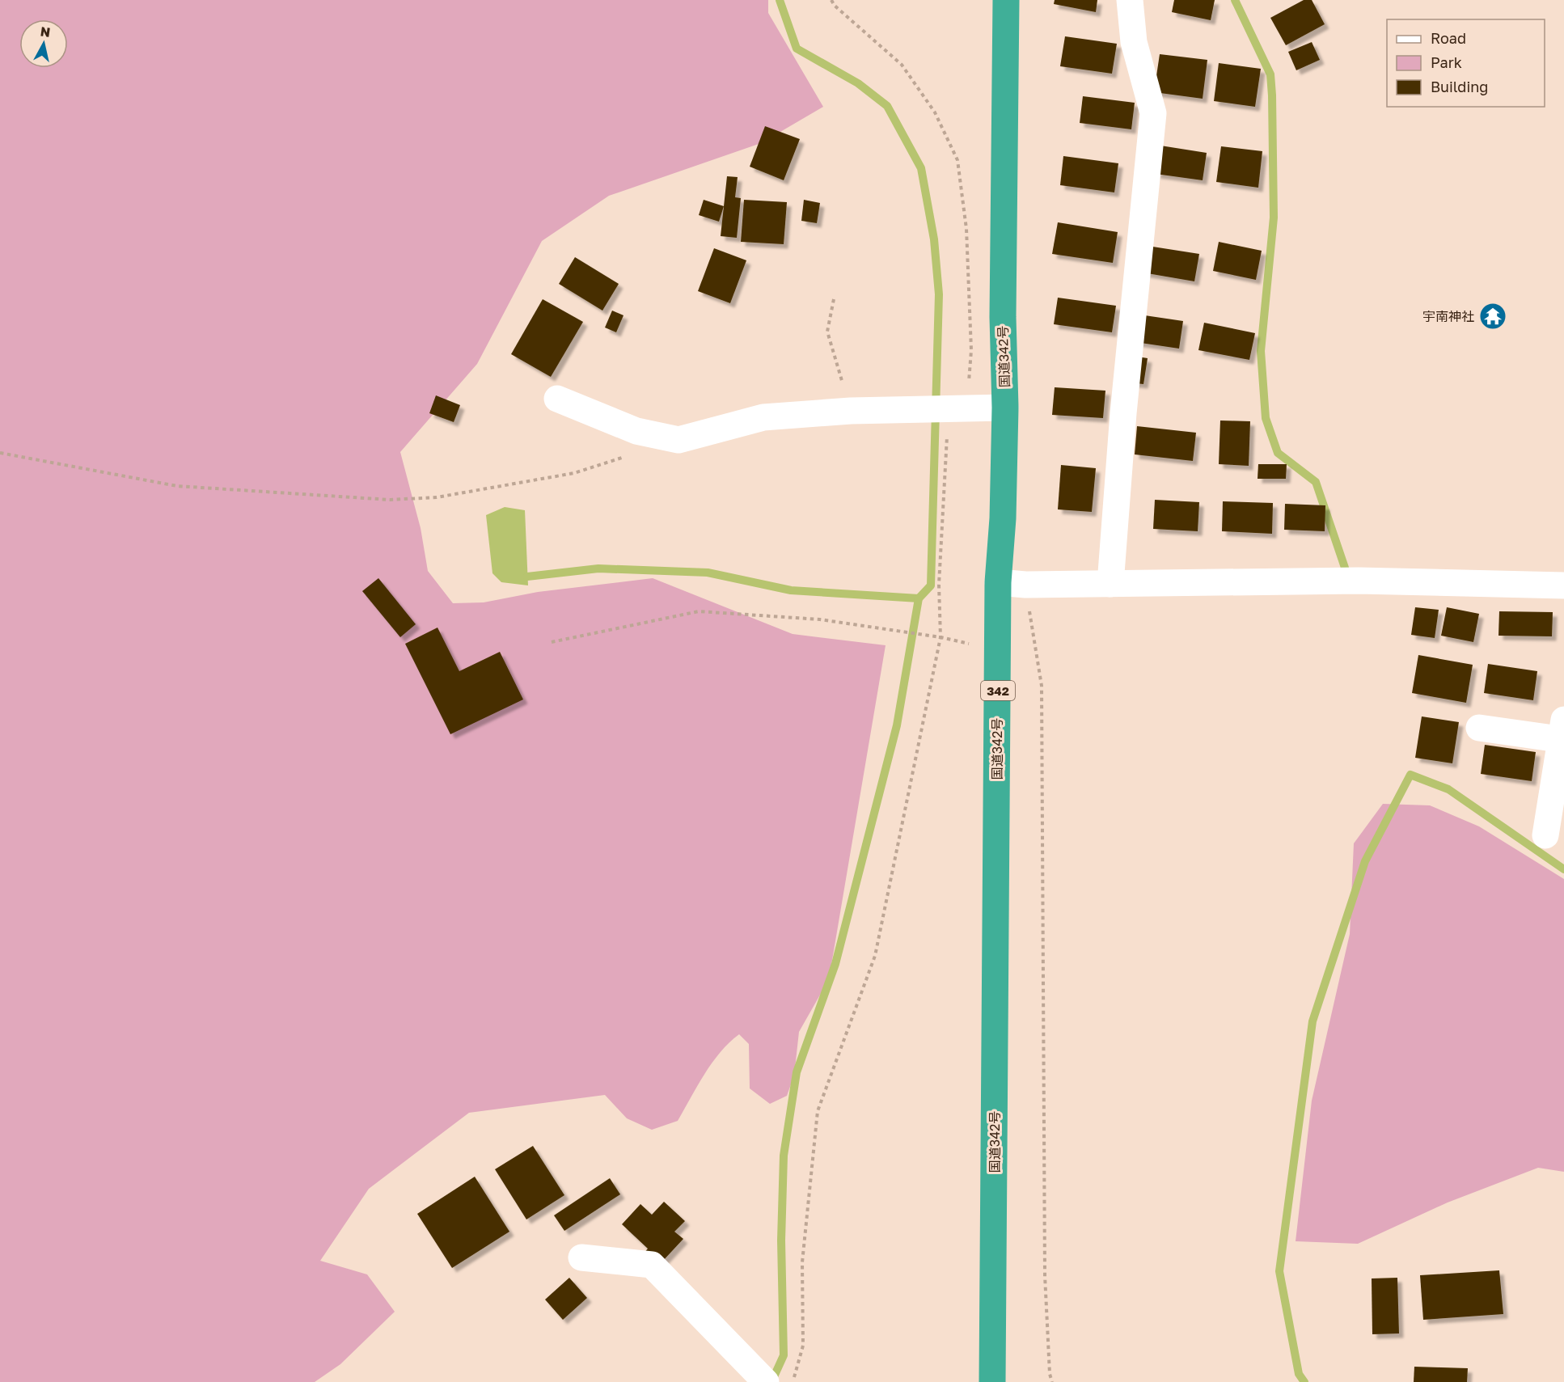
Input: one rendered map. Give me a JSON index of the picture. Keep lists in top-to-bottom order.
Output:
{
  "streets": {
    "highway": ["国道342号", "342"]
  },
  "places": {
    "temple": ["宇南神社"]
  },
  "legend": ["Road", "Park", "Building"],
  "north": "top"
}
